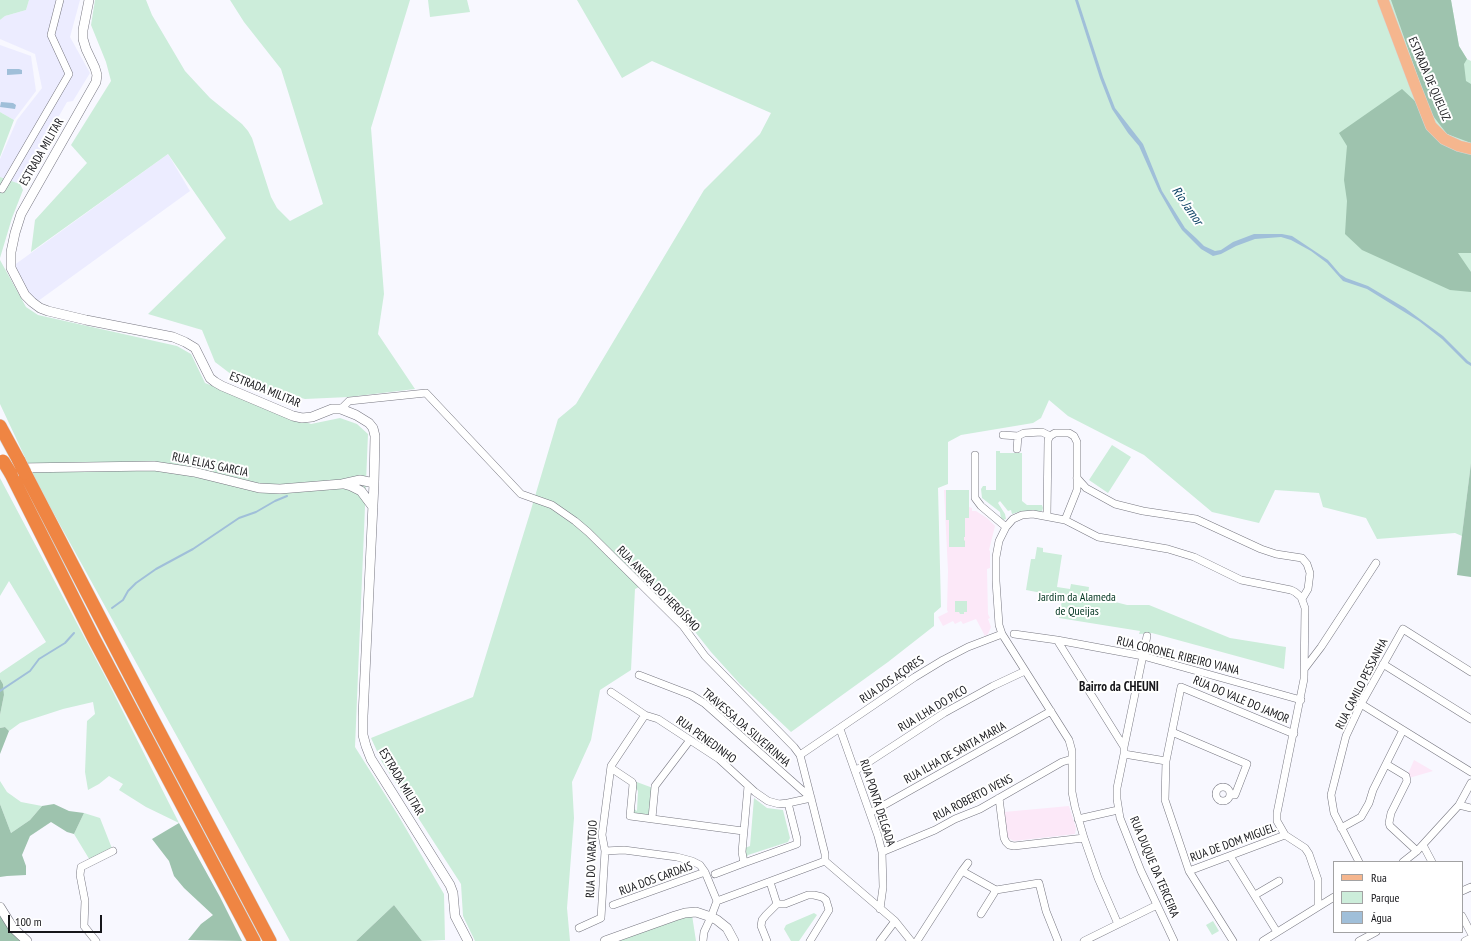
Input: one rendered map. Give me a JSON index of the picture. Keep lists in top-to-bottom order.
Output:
{
  "streets": {
    "main road": ["ESTRADA DE QUELUZ"],
    "street": [
      "ESTRADA MILITAR",
      "RUA ELIAS GARCIA",
      "RUA ANGRA DO HEROÍSMO",
      "RUA CORONEL RIBEIRO VIANA",
      "RUA DOS AÇORES",
      "RUA CAMILO PESSANHA",
      "RUA DO VALE DO JAMOR",
      "RUA ILHA DO PICO",
      "TRAVESSA DA SILVEIRINHA",
      "RUA PENEDINHO",
      "RUA ILHA DE SANTA MARIA",
      "RUA ROBERTO IVENS",
      "RUA PONTA DELGADA",
      "RUA DE DOM MIGUEL",
      "RUA DO VARATOJO",
      "RUA DUQUE DA TERCEIRA",
      "RUA DOS CARDAIS"
    ]
  },
  "crossings": [
    ["ESTRADA MILITAR", "RUA ELIAS GARCIA"],
    ["ESTRADA MILITAR", "RUA ANGRA DO HEROÍSMO"],
    ["RUA ANGRA DO HEROÍSMO", "RUA DOS AÇORES"],
    ["RUA ANGRA DO HEROÍSMO", "TRAVESSA DA SILVEIRINHA"],
    ["RUA ANGRA DO HEROÍSMO", "RUA PENEDINHO"],
    ["RUA CORONEL RIBEIRO VIANA", "RUA DUQUE DA TERCEIRA"],
    ["RUA DOS AÇORES", "RUA PONTA DELGADA"],
    ["RUA ILHA DO PICO", "RUA PONTA DELGADA"],
    ["TRAVESSA DA SILVEIRINHA", "RUA PENEDINHO"],
    ["RUA PENEDINHO", "RUA DO VARATOJO"],
    ["RUA ILHA DE SANTA MARIA", "RUA PONTA DELGADA"],
    ["RUA ROBERTO IVENS", "RUA PONTA DELGADA"]
  ],
  "districts": ["Bairro da CHEUNI"],
  "water": ["Rio Jamor"],
  "parks": ["Jardim da Alameda de Queijas"],
  "legend": ["Rua", "Parque", "Água"],
  "scale_bar": "100 m"
}
